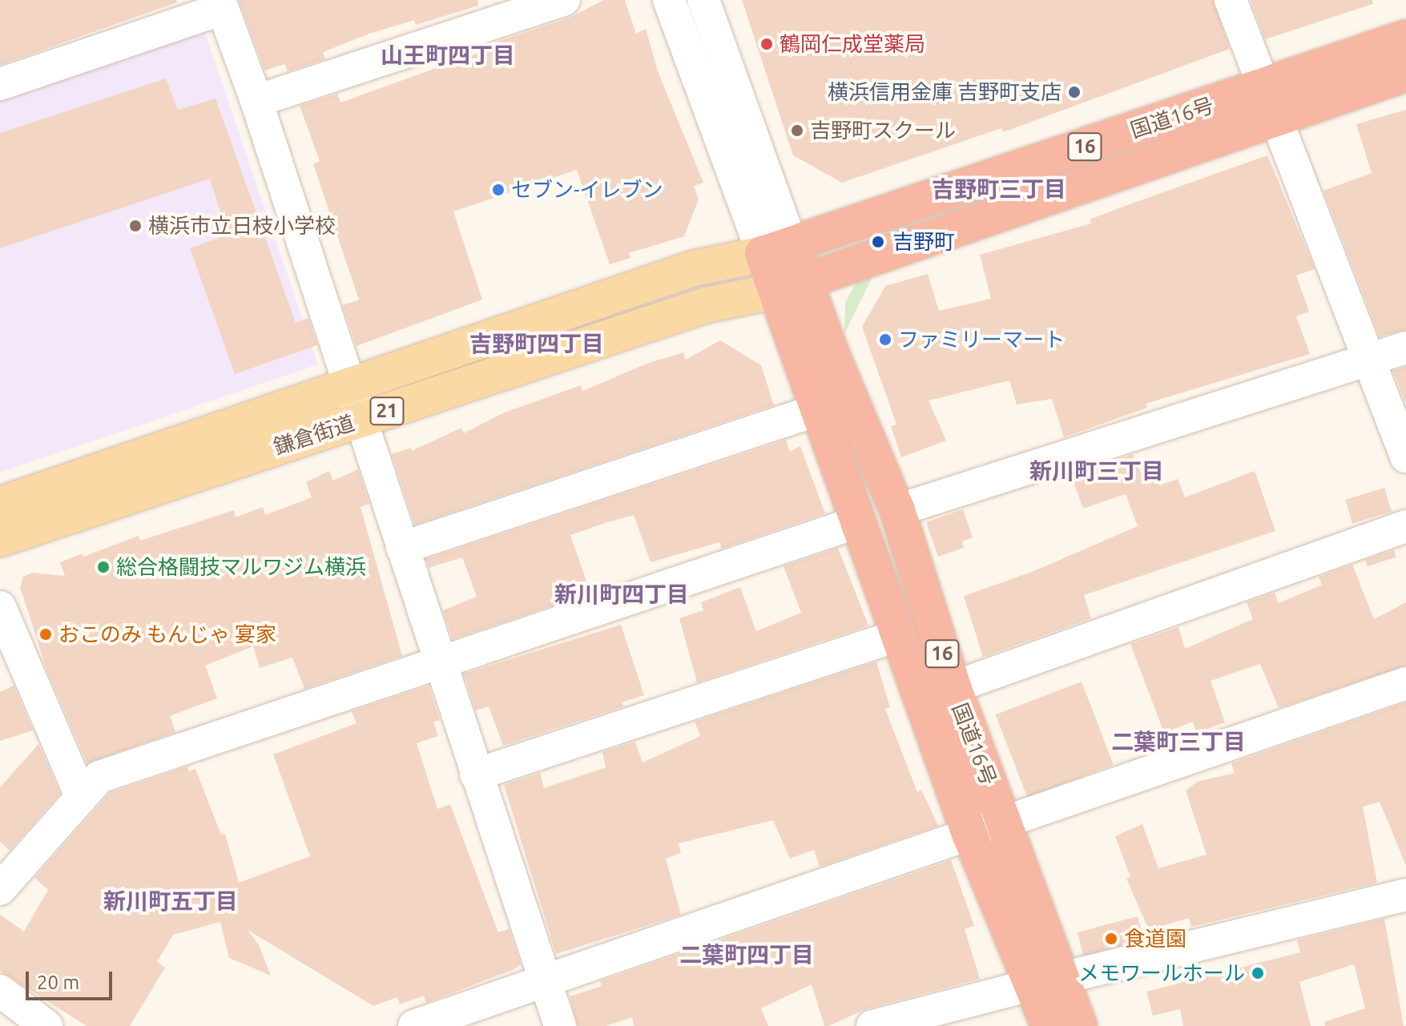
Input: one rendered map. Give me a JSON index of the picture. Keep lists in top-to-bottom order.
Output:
{
  "streets": {
    "highway": ["国道16号", "16"],
    "main road": ["21", "鎌倉街道"]
  },
  "crossings": [
    ["国道16号", "鎌倉街道"]
  ],
  "districts": [
    "山王町四丁目",
    "吉野町三丁目",
    "吉野町四丁目",
    "新川町三丁目",
    "新川町四丁目",
    "二葉町三丁目",
    "新川町五丁目",
    "二葉町四丁目"
  ],
  "places": [
    "鶴岡仁成堂薬局",
    "横浜信用金庫 吉野町支店",
    "吉野町スクール",
    "セブン-イレブン",
    "横浜市立日枝小学校",
    "吉野町",
    "ファミリーマート",
    "総合格闘技マルワジム横浜",
    "おこのみ もんじゃ 宴家",
    "食道園",
    "メモワールホール"
  ],
  "scale_bar": "20 m"
}
